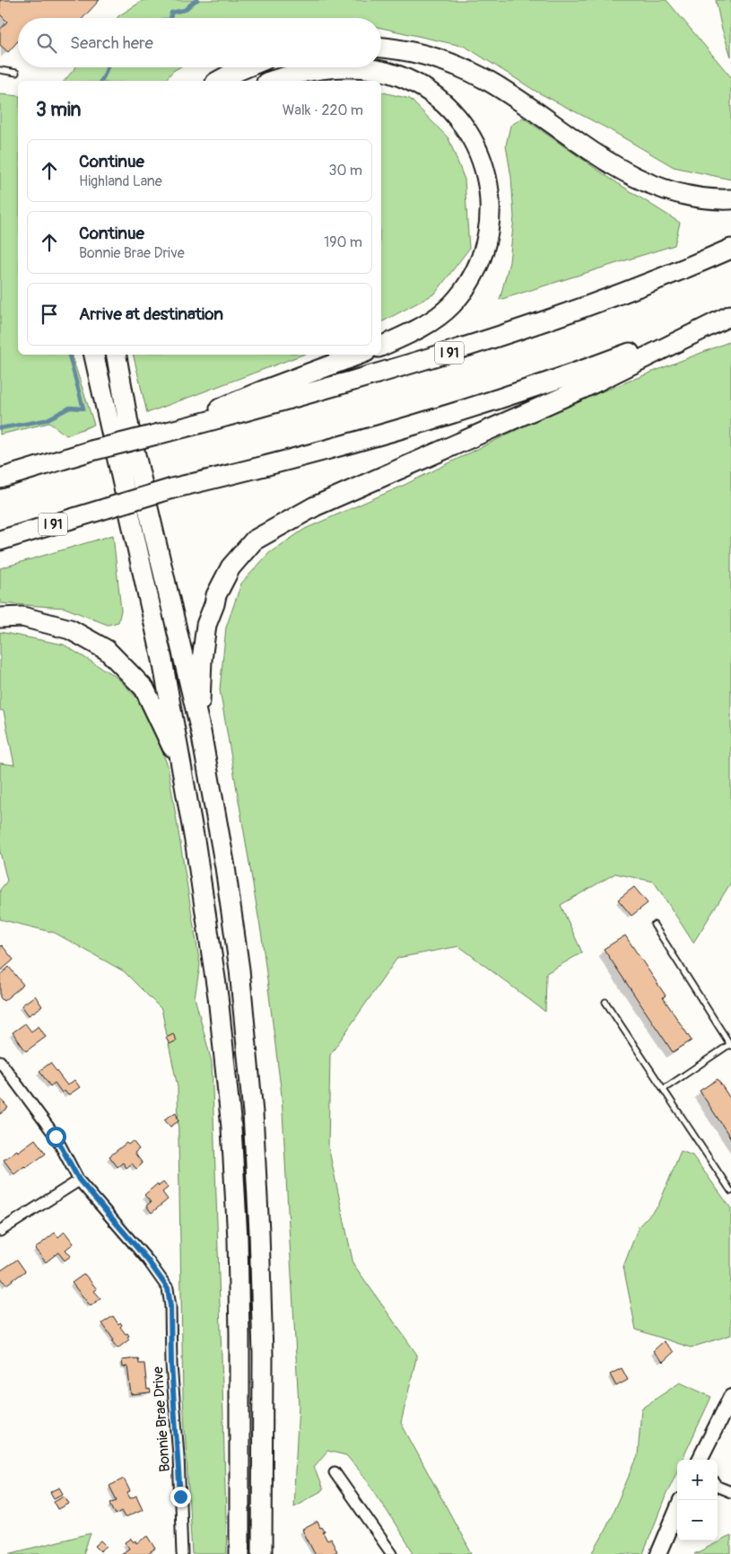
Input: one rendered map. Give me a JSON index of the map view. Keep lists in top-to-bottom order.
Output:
{
  "streets": {
    "highway": ["I 91"],
    "street": ["Bonnie Brae Drive"]
  },
  "page": {
    "search": "Search here",
    "heading": ["3 min", "Walk · 220 m"],
    "list": [
      ["Continue", "Highland Lane", "30 m"],
      ["Continue", "Bonnie Brae Drive", "190 m"],
      "Arrive at destination"
    ],
    "map_buttons": ["+", "−"]
  }
}
